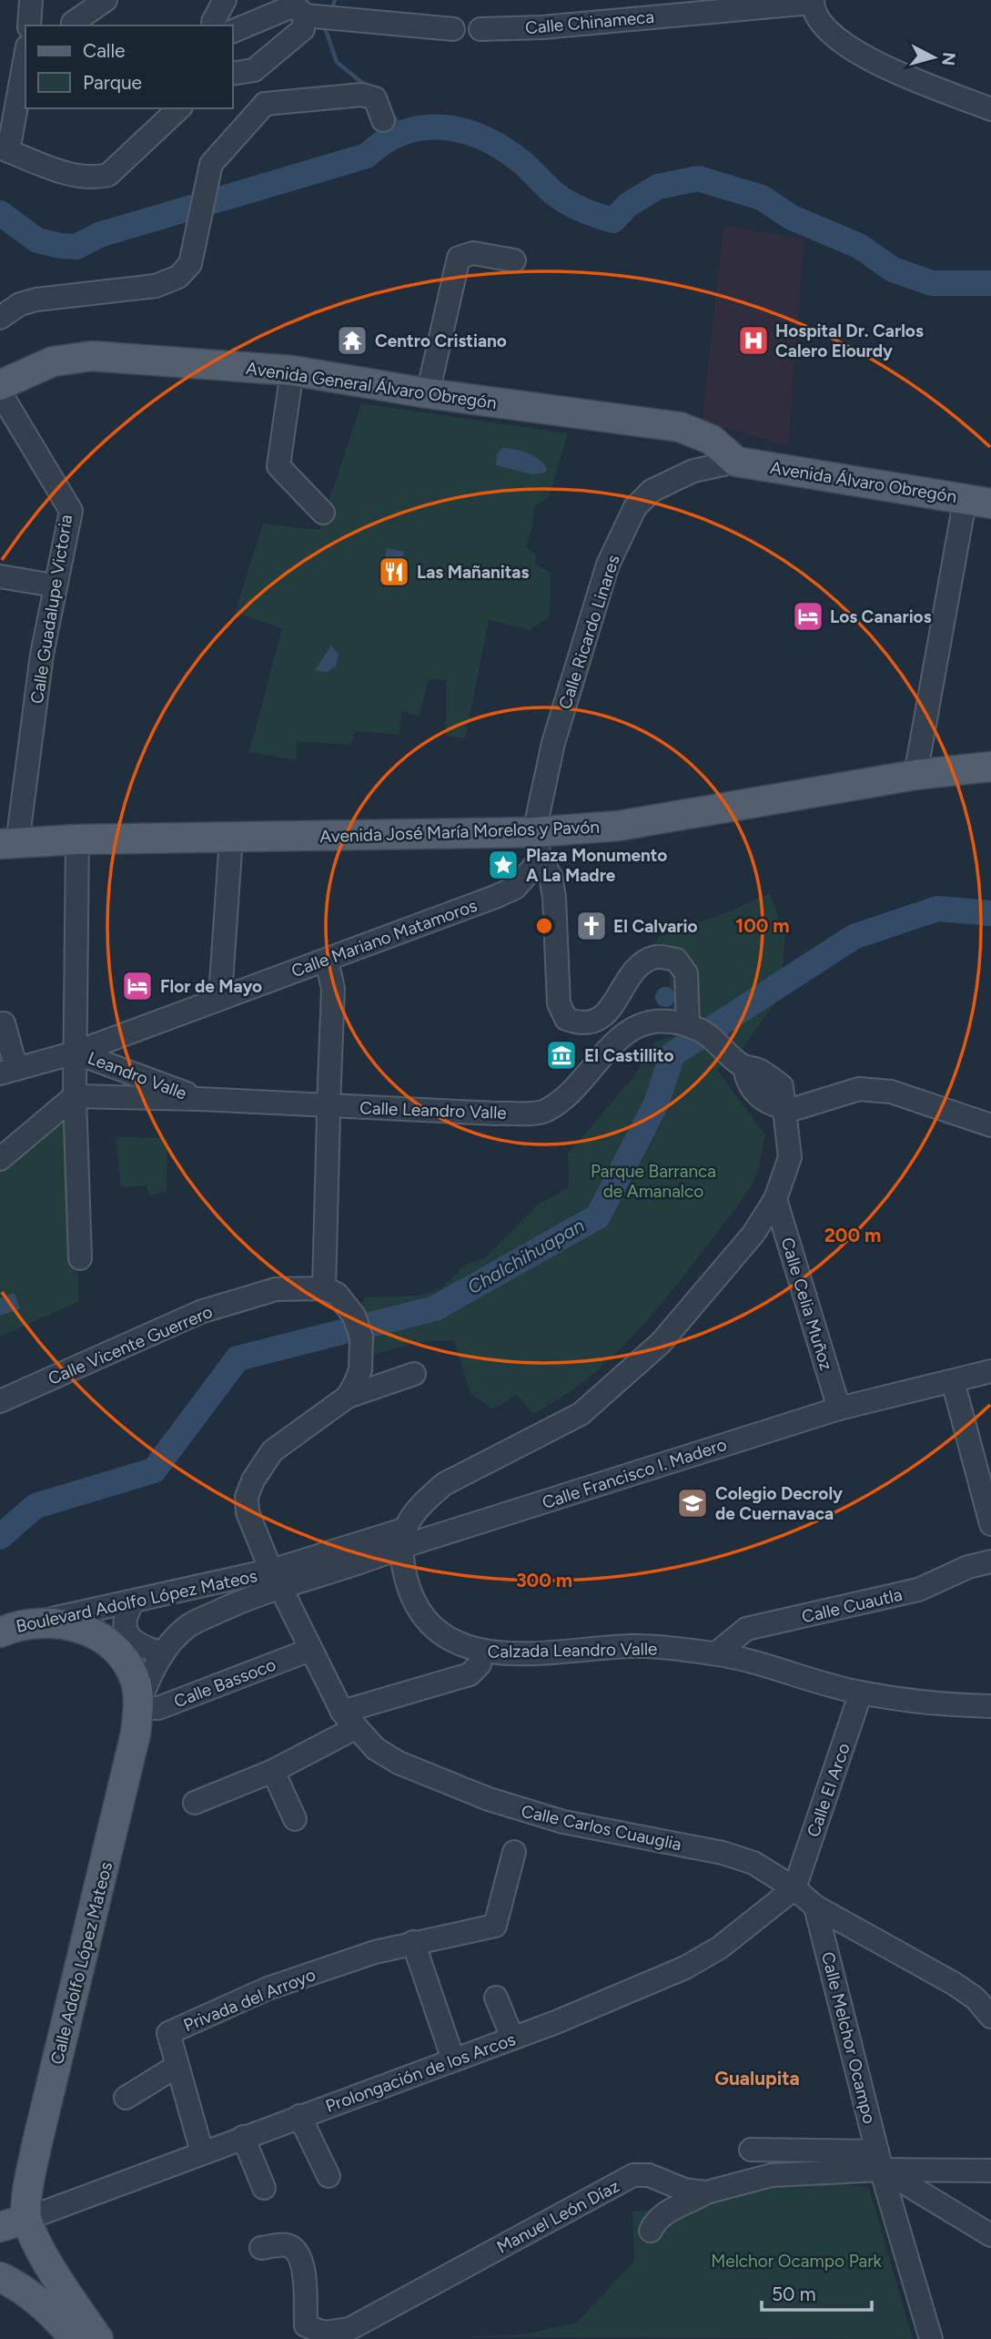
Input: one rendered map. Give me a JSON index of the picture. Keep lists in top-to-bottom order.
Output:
{
  "streets": {
    "main road": [
      "Avenida General Álvaro Obregón",
      "Avenida Álvaro Obregón",
      "Avenida José María Morelos y Pavón",
      "Boulevard Adolfo López Mateos",
      "Calle Adolfo López Mateos"
    ],
    "street": [
      "Calle Chinameca",
      "Calle Guadalupe Victoria",
      "Calle Ricardo Linares",
      "Calle Mariano Matamoros",
      "Leandro Valle",
      "Calle Leandro Valle",
      "Calle Celia Muñoz",
      "Calle Vicente Guerrero",
      "Calle Francisco I. Madero",
      "Calle Cuautla",
      "Calzada Leandro Valle",
      "Calle Bassoco",
      "Calle El Arco",
      "Calle Carlos Cuauglia",
      "Privada del Arroyo",
      "Calle Melchor Ocampo",
      "Prolongación de los Arcos",
      "Manuel León Díaz"
    ]
  },
  "crossings": [
    ["Avenida General Álvaro Obregón", "Avenida Álvaro Obregón"],
    ["Avenida General Álvaro Obregón", "Calle Ricardo Linares"],
    ["Avenida Álvaro Obregón", "Calle Ricardo Linares"],
    ["Calle Guadalupe Victoria", "Avenida José María Morelos y Pavón"],
    ["Calle Ricardo Linares", "Avenida José María Morelos y Pavón"],
    ["Calle Ricardo Linares", "Calle Mariano Matamoros"],
    ["Avenida José María Morelos y Pavón", "Calle Mariano Matamoros"],
    ["Calle Mariano Matamoros", "Leandro Valle"],
    ["Leandro Valle", "Calle Leandro Valle"],
    ["Calle Celia Muñoz", "Calle Francisco I. Madero"],
    ["Calle Francisco I. Madero", "Boulevard Adolfo López Mateos"],
    ["Calle Francisco I. Madero", "Calzada Leandro Valle"],
    ["Calle Francisco I. Madero", "Calle Carlos Cuauglia"],
    ["Calle Francisco I. Madero", "Calle Adolfo López Mateos"],
    ["Boulevard Adolfo López Mateos", "Calle Carlos Cuauglia"],
    ["Boulevard Adolfo López Mateos", "Calle Adolfo López Mateos"],
    ["Calle Cuautla", "Calzada Leandro Valle"],
    ["Calzada Leandro Valle", "Calle El Arco"],
    ["Calle Bassoco", "Calle Carlos Cuauglia"],
    ["Calle Bassoco", "Calle Adolfo López Mateos"],
    ["Calle El Arco", "Calle Carlos Cuauglia"],
    ["Calle El Arco", "Prolongación de los Arcos"],
    ["Calle Carlos Cuauglia", "Calle Adolfo López Mateos"],
    ["Calle Carlos Cuauglia", "Calle Melchor Ocampo"],
    ["Calle Carlos Cuauglia", "Prolongación de los Arcos"],
    ["Calle Adolfo López Mateos", "Prolongación de los Arcos"],
    ["Privada del Arroyo", "Prolongación de los Arcos"],
    ["Calle Melchor Ocampo", "Manuel León Díaz"]
  ],
  "districts": ["Gualupita"],
  "water": ["Chalchihuapan"],
  "parks": ["Parque Barranca de Amanalco", "Melchor Ocampo Park"],
  "places": {
    "temple": ["Centro Cristiano"],
    "hospital": ["Hospital Dr. Carlos Calero Elourdy"],
    "restaurant": ["Las Mañanitas"],
    "hotel": ["Los Canarios", "Flor de Mayo"],
    "place": ["Plaza Monumento A La Madre"],
    "church": ["El Calvario"],
    "museum": ["El Castillito"],
    "school or university": ["Colegio Decroly de Cuernavaca"]
  },
  "legend": ["Calle", "Parque"],
  "scale_bar": "50 m",
  "north": "right",
  "rings": ["100 m", "200 m", "300 m"]
}
